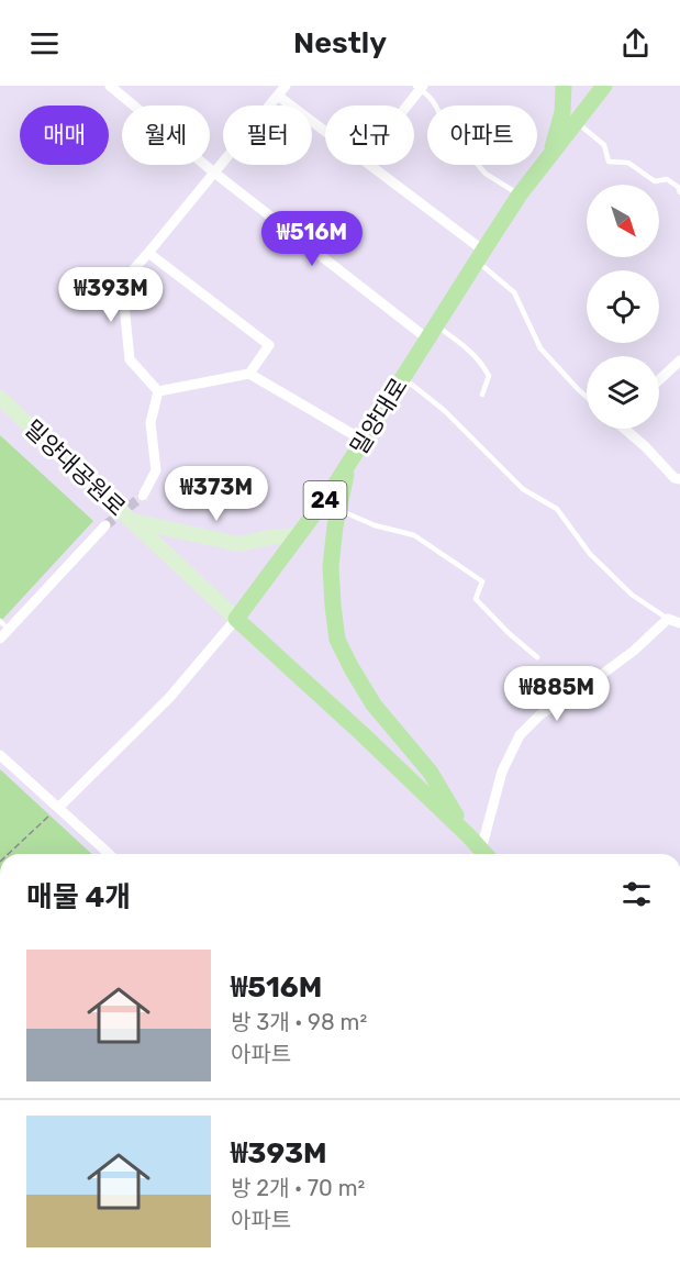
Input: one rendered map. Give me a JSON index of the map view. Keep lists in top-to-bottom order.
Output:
{
  "streets": {
    "main road": ["밀양대로", "밀양대공원로", "24"]
  },
  "crossings": [
    ["밀양대로", "밀양대공원로"]
  ],
  "north": "bottom right",
  "page": {
    "header": "Nestly",
    "chip": [
      "매매",
      "월세",
      "필터",
      "신규",
      "아파트"
    ],
    "price": [
      "₩516M",
      "₩393M",
      "₩373M",
      "₩885M"
    ],
    "heading": "매물 4개",
    "list": [
      {
        "name": "₩516M",
        "note": "방 3개 · 98 m² · 아파트"
      },
      {
        "name": "₩393M",
        "note": "방 2개 · 70 m² · 아파트"
      }
    ]
  }
}
